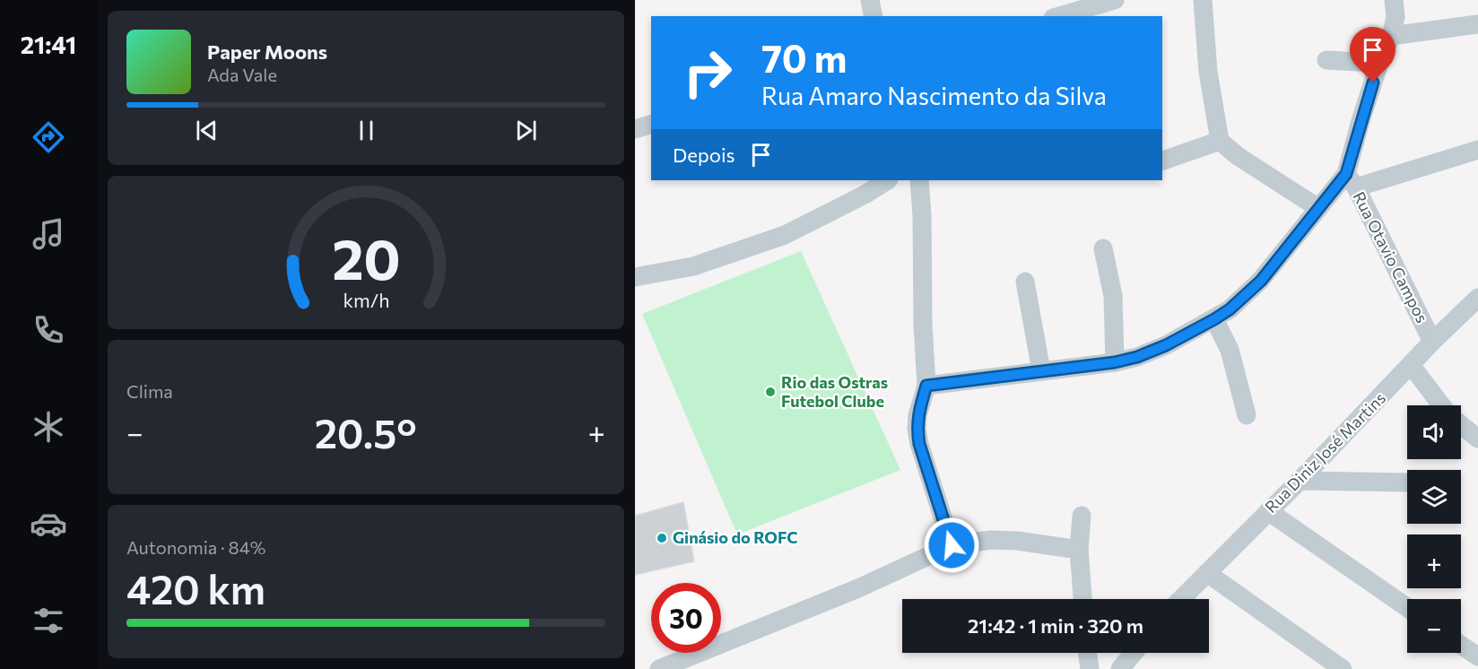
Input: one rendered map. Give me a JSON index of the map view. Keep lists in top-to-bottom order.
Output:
{
  "streets": {
    "street": ["Rua Otavio Campos", "Rua Diniz José Martins"]
  },
  "crossings": [
    ["Rua Otavio Campos", "Rua Diniz José Martins"]
  ],
  "places": ["Rio das Ostras Futebol Clube", "Ginásio do ROFC"],
  "page": {
    "tabs": "21:41",
    "turn": ["70 m", "Rua Amaro Nascimento da Silva"],
    "song": ["Paper Moons", "Ada Vale"],
    "then": "Depois",
    "tile": [
      "Clima",
      ["Autonomia · 84%", "420 km"]
    ],
    "map_buttons": ["+", "−"],
    "heat": ["−", "20.5°", "+"],
    "limit": "30",
    "trip": "21:42 · 1 min · 320 m",
    "gauge": ["20", "km/h"]
  }
}
